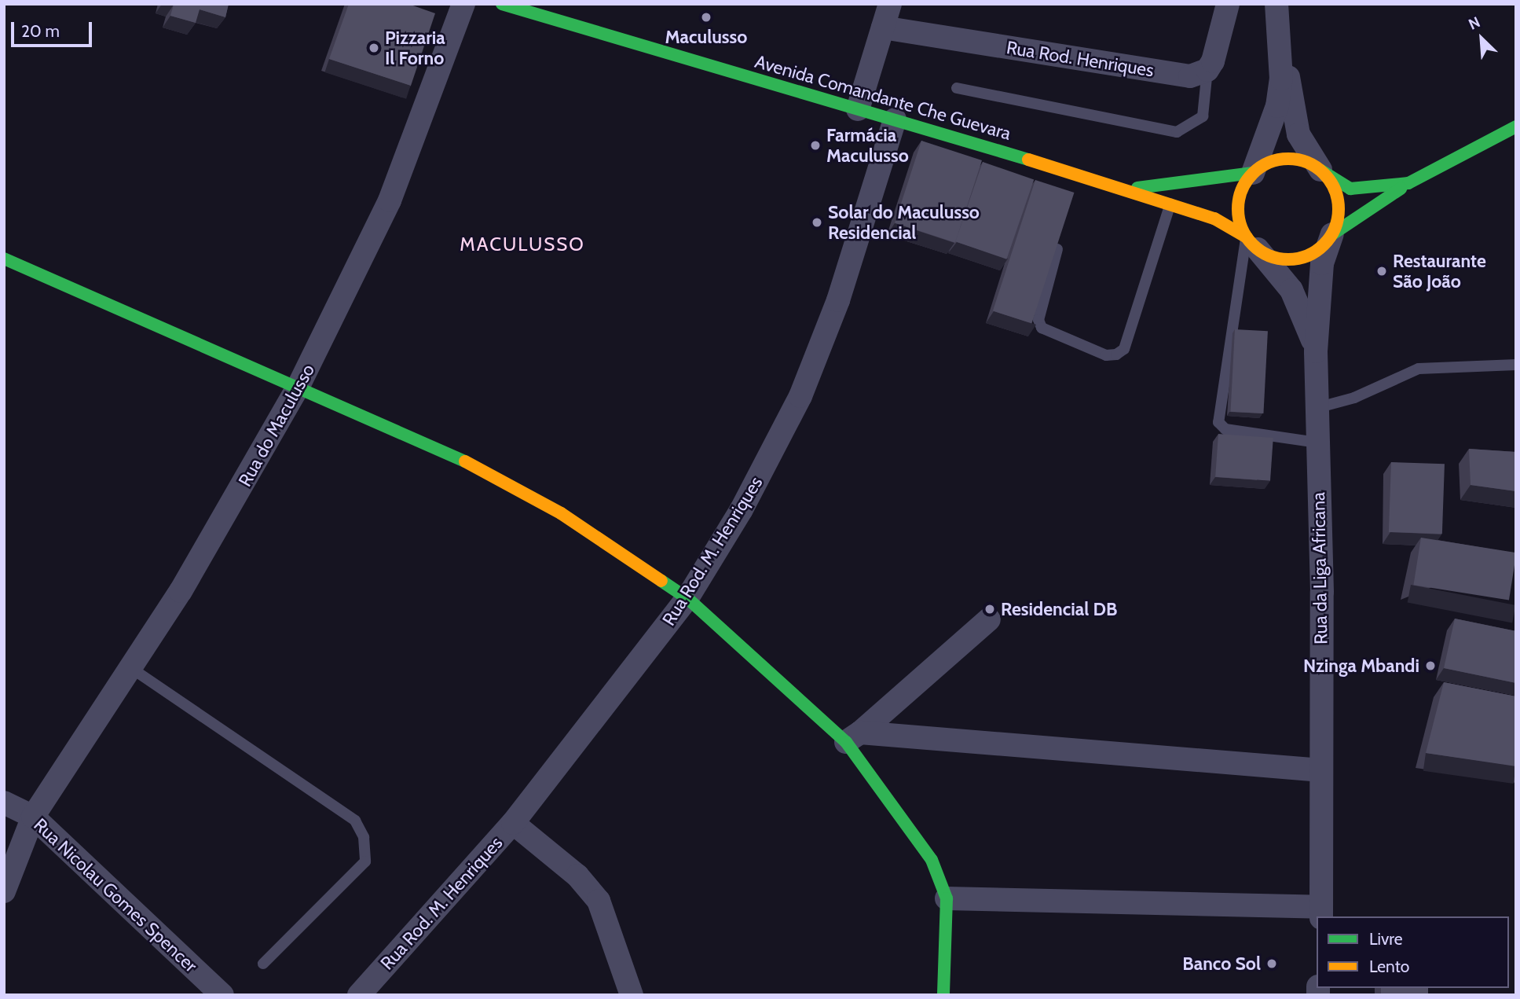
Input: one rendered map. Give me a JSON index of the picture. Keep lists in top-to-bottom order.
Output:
{
  "streets": {
    "street": [
      "Rua Rod. Henriques",
      "Avenida Comandante Che Guevara",
      "Rua do Maculusso",
      "Rua Rod. M. Henriques",
      "Rua da Liga Africana",
      "Rua Nicolau Gomes Spencer"
    ]
  },
  "crossings": [
    ["Avenida Comandante Che Guevara", "Rua Rod. M. Henriques"],
    ["Avenida Comandante Che Guevara", "Rua da Liga Africana"],
    ["Rua do Maculusso", "Rua Nicolau Gomes Spencer"]
  ],
  "districts": ["MACULUSSO"],
  "places": [
    "Maculusso",
    "Pizzaria Il Forno",
    "Farmácia Maculusso",
    "Solar do Maculusso Residencial",
    "Restaurante São João",
    "Residencial DB",
    "Nzinga Mbandi",
    "Banco Sol"
  ],
  "legend": ["Livre", "Lento"],
  "scale_bar": "20 m",
  "north": "top left"
}
